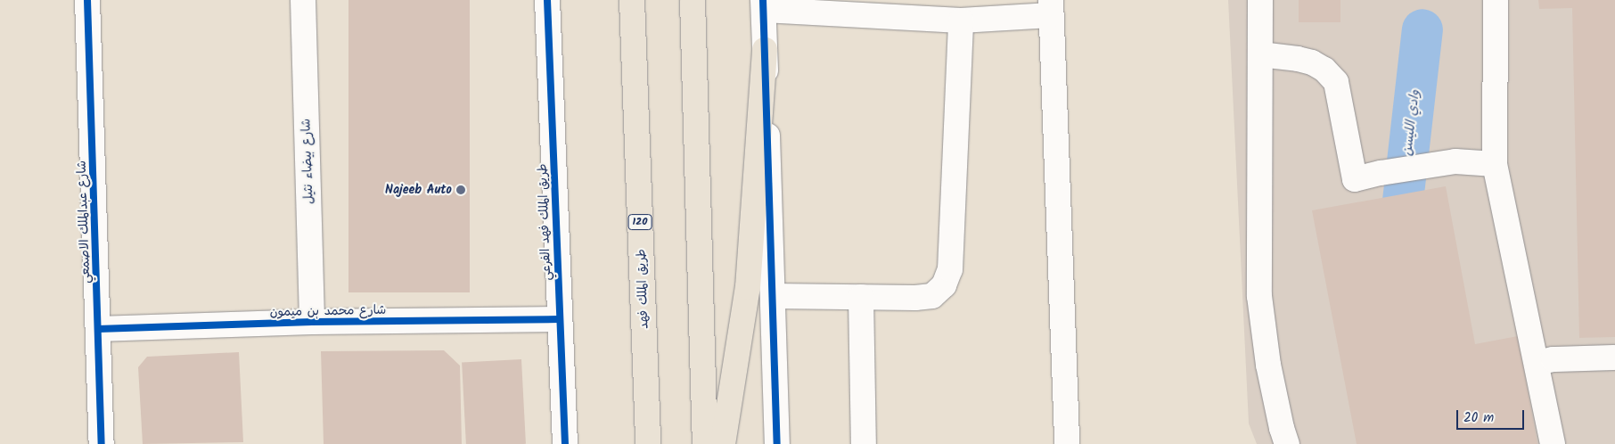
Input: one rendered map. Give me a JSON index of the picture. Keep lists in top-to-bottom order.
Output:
{
  "streets": {
    "highway": ["120", "طريق الملك فهد"],
    "street": [
      "شارع بيضاء نثيل",
      "شارع عبدالملك الاصمعي",
      "طريق الملك فهد الفرعي",
      "شارع محمد بن ميمون"
    ]
  },
  "crossings": [
    ["شارع بيضاء نثيل", "شارع محمد بن ميمون"],
    ["شارع عبدالملك الاصمعي", "شارع محمد بن ميمون"],
    ["طريق الملك فهد الفرعي", "شارع محمد بن ميمون"]
  ],
  "water": ["وادي الليسن"],
  "places": ["Najeeb Auto"],
  "scale_bar": "20 m"
}
